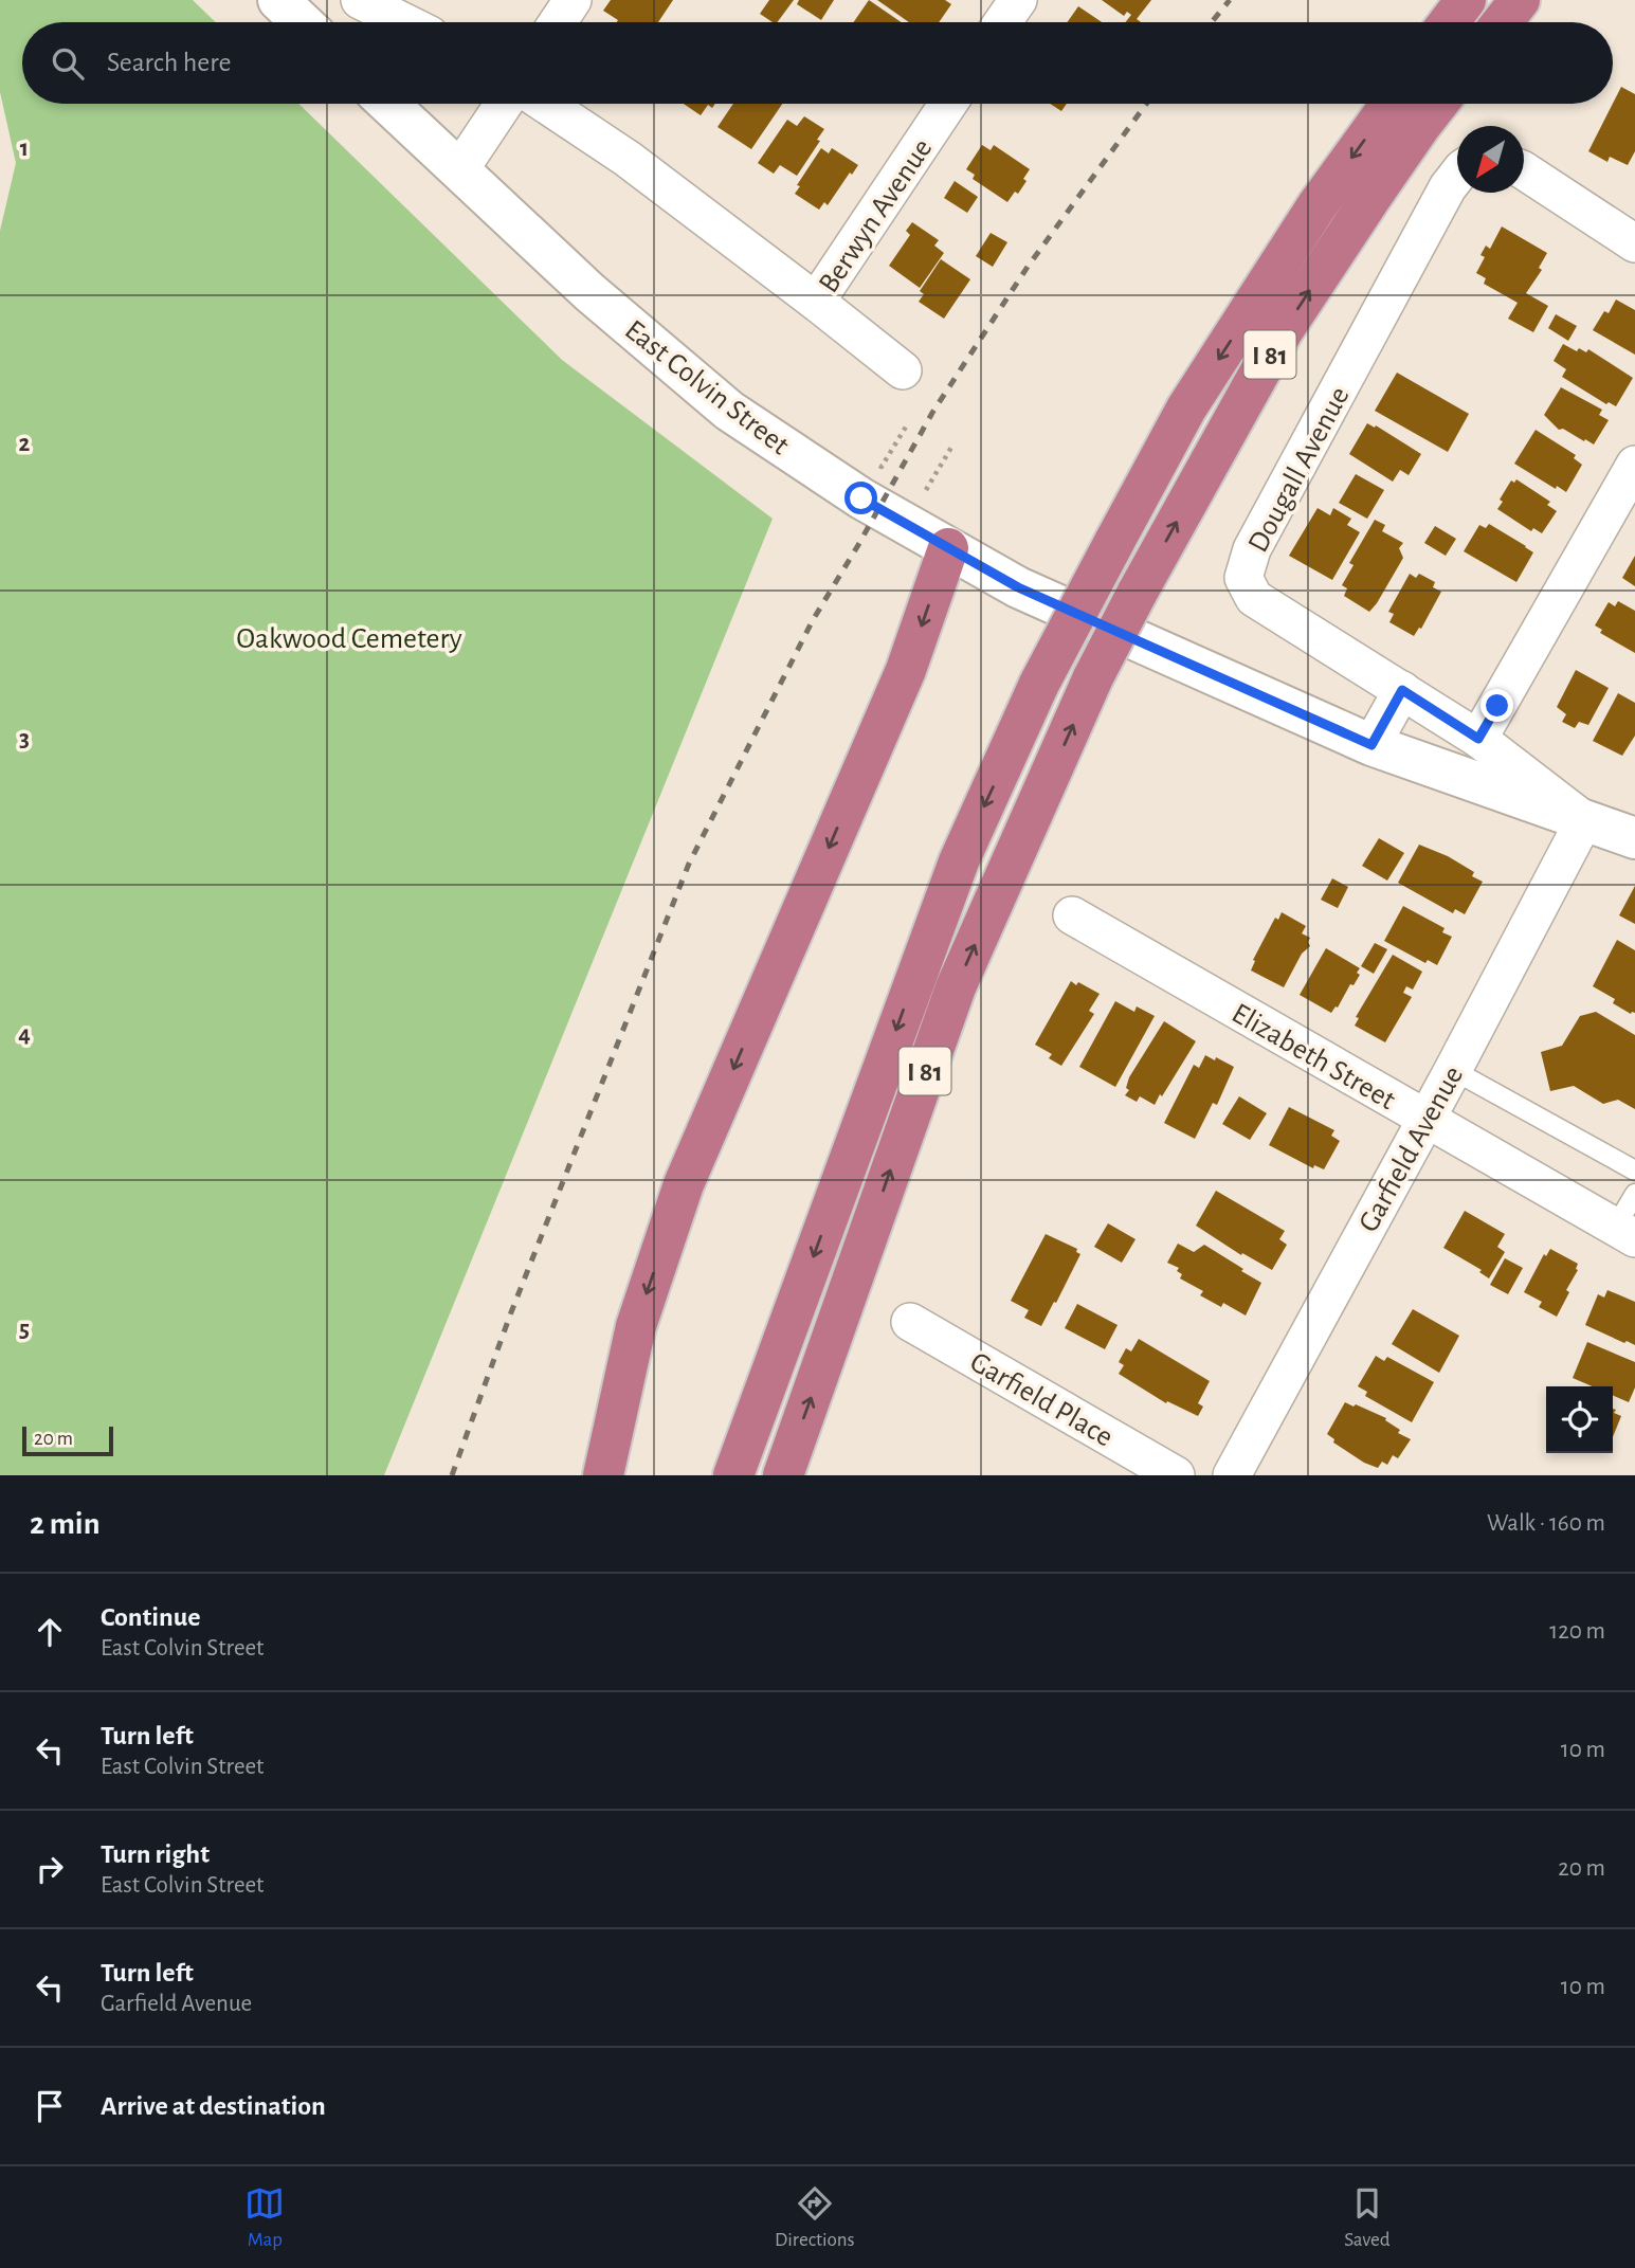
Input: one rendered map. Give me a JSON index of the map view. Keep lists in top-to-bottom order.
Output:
{
  "streets": {
    "highway": ["I 81"],
    "street": [
      "Berwyn Avenue",
      "East Colvin Street",
      "Dougall Avenue",
      "Elizabeth Street",
      "Garfield Avenue",
      "Garfield Place"
    ]
  },
  "crossings": [
    ["East Colvin Street", "Dougall Avenue"],
    ["East Colvin Street", "Garfield Avenue"],
    ["Elizabeth Street", "Garfield Avenue"]
  ],
  "parks": ["Oakwood Cemetery"],
  "scale_bar": "20 m",
  "north": "bottom left",
  "page": {
    "search": "Search here",
    "scale": "20 m",
    "heading": ["2 min", "Walk · 160 m"],
    "list": [
      ["Continue", "East Colvin Street", "120 m"],
      ["Turn left", "East Colvin Street", "10 m"],
      ["Turn right", "East Colvin Street", "20 m"],
      ["Turn left", "Garfield Avenue", "10 m"],
      "Arrive at destination"
    ],
    "nav": ["Map", "Directions", "Saved"]
  },
  "grid": {
    "rows": [
      "1",
      "2",
      "3",
      "4",
      "5"
    ]
  }
}
